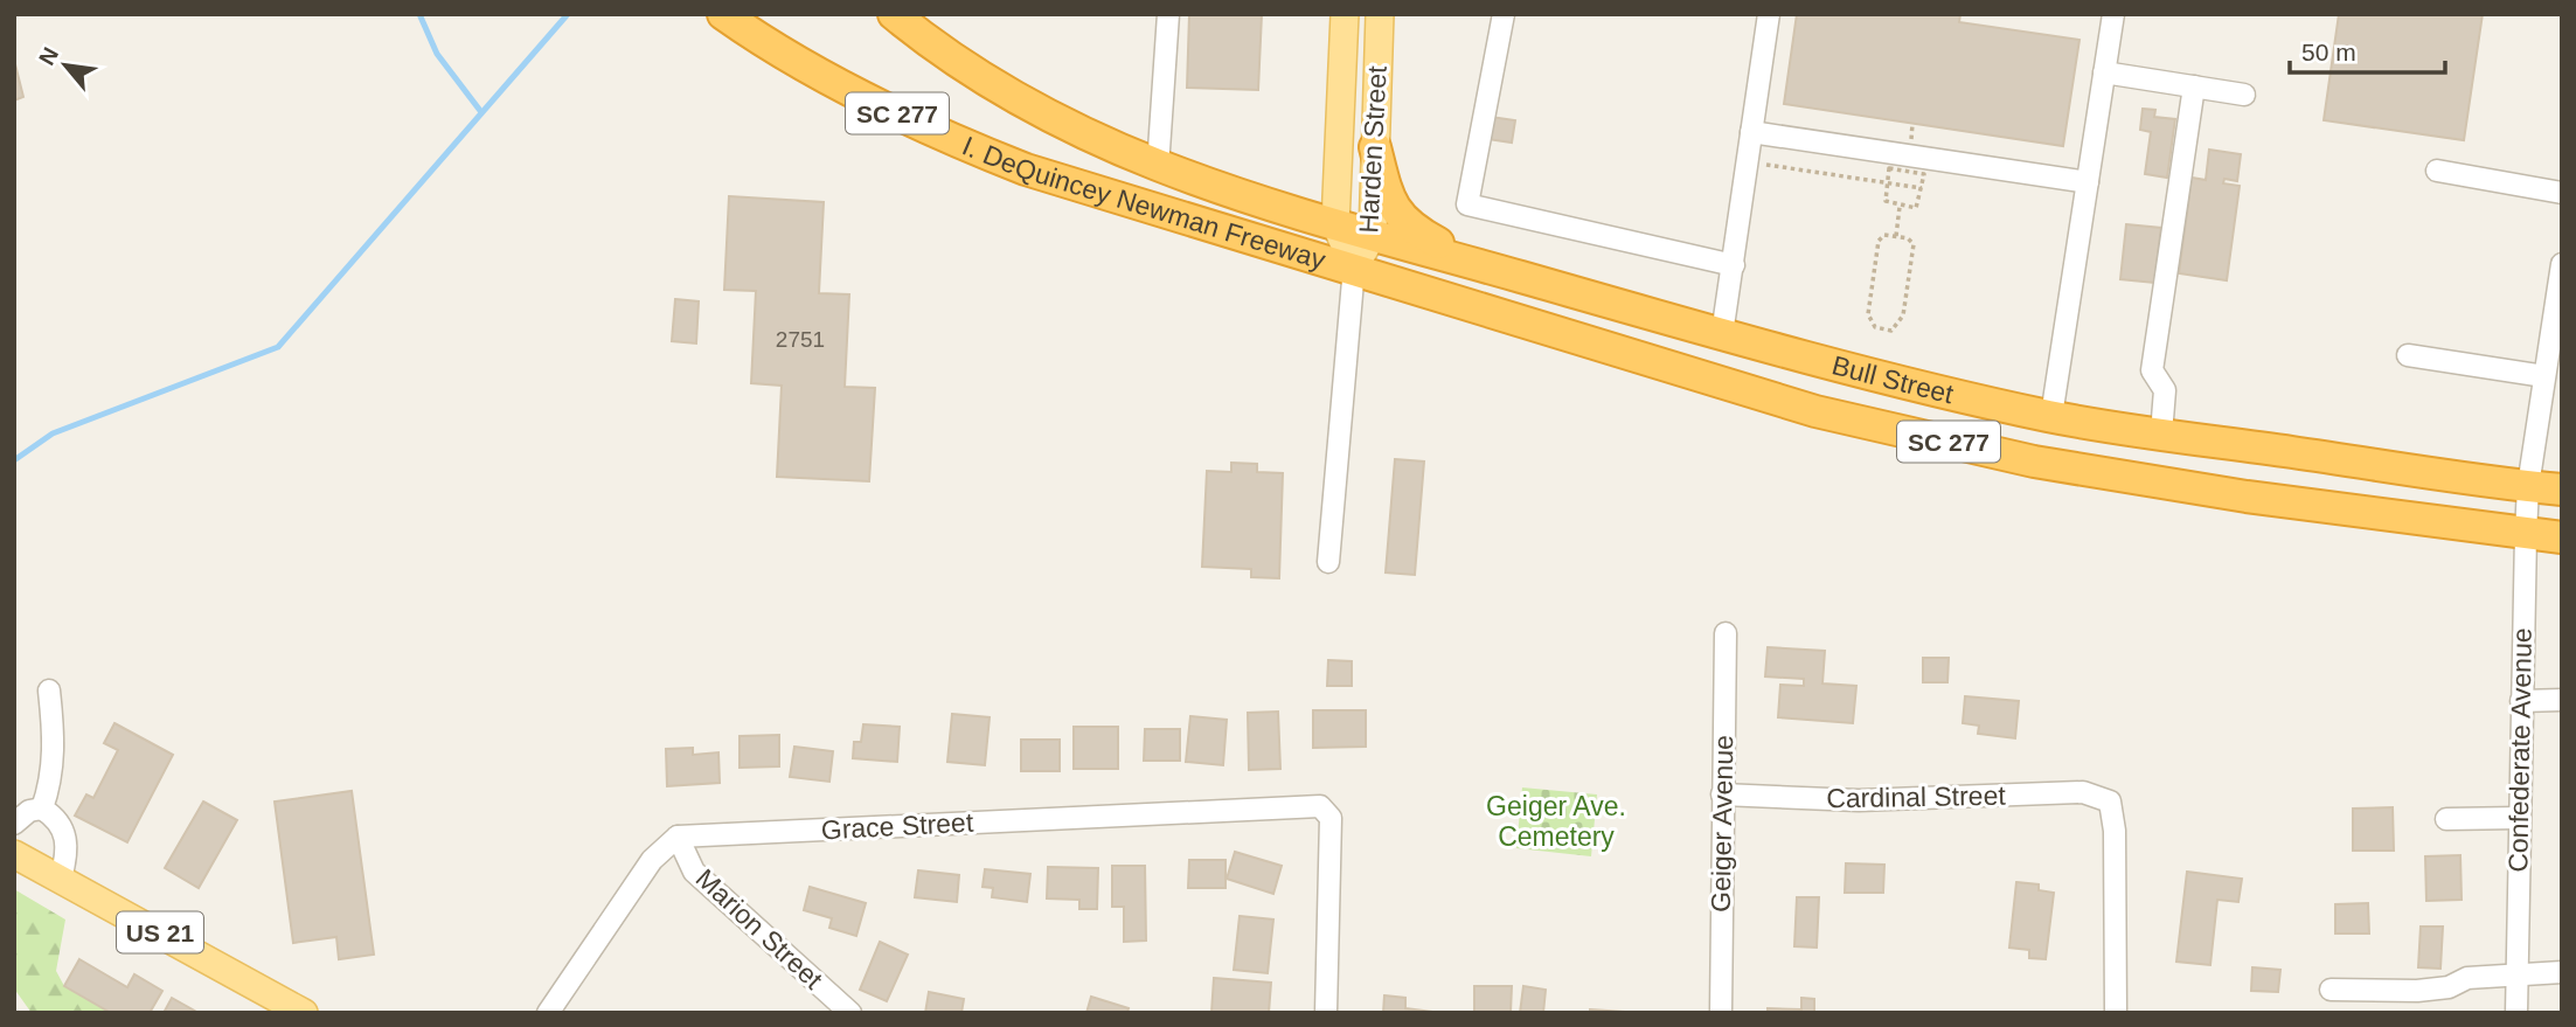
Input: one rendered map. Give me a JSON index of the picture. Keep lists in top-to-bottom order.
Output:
{
  "streets": {
    "highway": ["SC 277", "I. DeQuincey Newman Freeway", "Bull Street"],
    "main road": ["Harden Street", "US 21"],
    "street": [
      "Confederate Avenue",
      "Cardinal Street",
      "Geiger Avenue",
      "Grace Street",
      "Marion Street"
    ]
  },
  "crossings": [
    ["Harden Street", "I. DeQuincey Newman Freeway"],
    ["Harden Street", "Bull Street"],
    ["I. DeQuincey Newman Freeway", "Bull Street"],
    ["Bull Street", "Confederate Avenue"],
    ["Cardinal Street", "Geiger Avenue"],
    ["Grace Street", "Marion Street"]
  ],
  "parks": ["Geiger Ave. Cemetery"],
  "house_numbers": ["2751"],
  "scale_bar": "50 m",
  "north": "top left"
}
